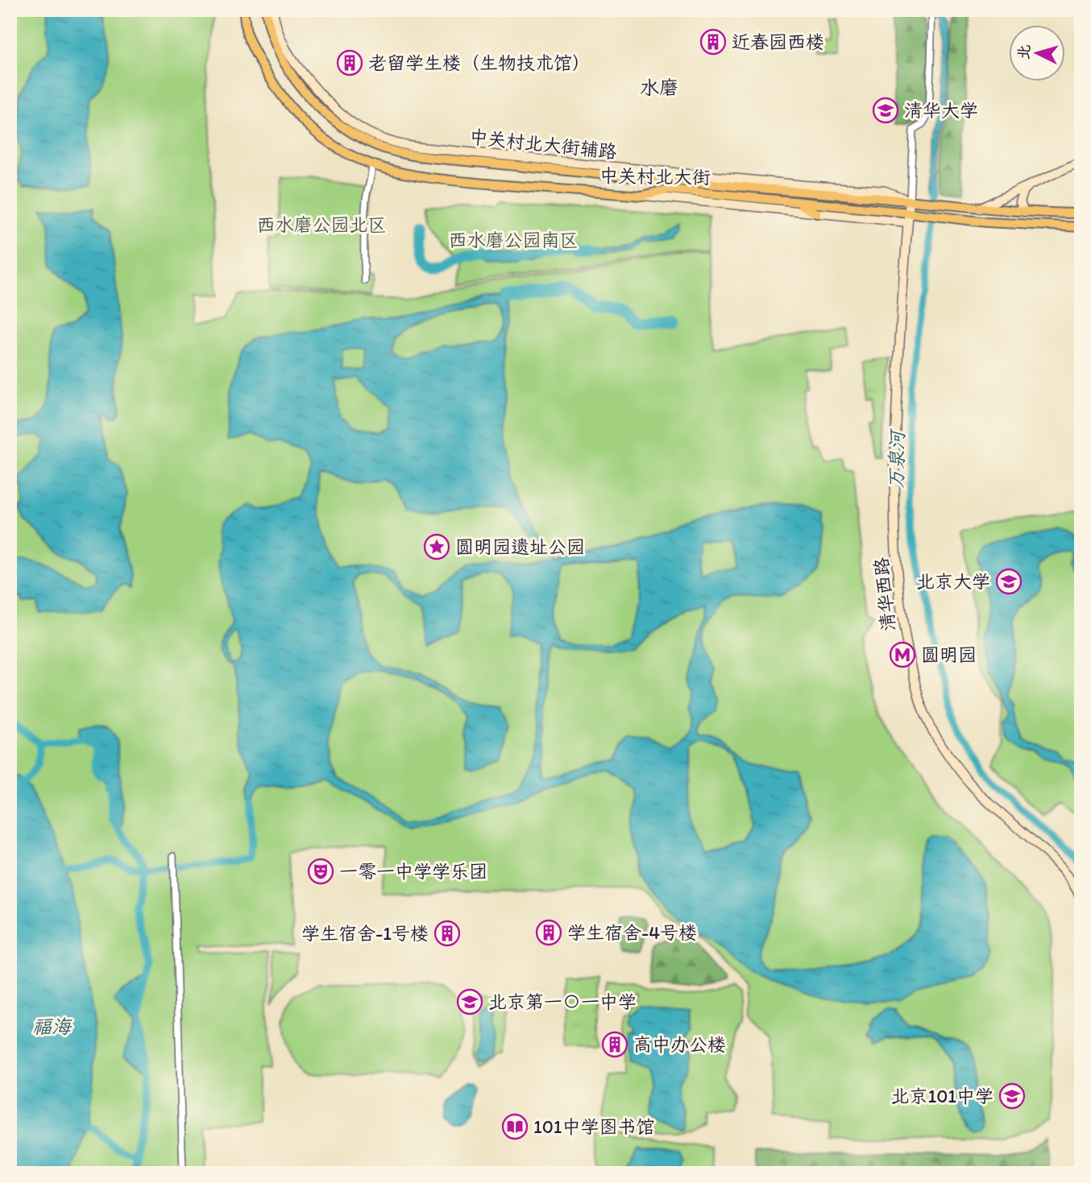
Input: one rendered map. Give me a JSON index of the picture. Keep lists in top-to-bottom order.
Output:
{
  "streets": {
    "main road": ["中关村北大街"],
    "street": ["中关村北大街辅路", "清华西路"]
  },
  "crossings": [
    ["中关村北大街辅路", "中关村北大街"],
    ["中关村北大街辅路", "清华西路"],
    ["中关村北大街", "清华西路"]
  ],
  "districts": ["水磨"],
  "water": ["万泉河", "福海"],
  "parks": ["西水磨公园北区", "西水磨公园南区"],
  "places": {
    "building": [
      "近春园西楼",
      "老留学生楼（生物技术馆）",
      "学生宿舍-4号楼",
      "学生宿舍-1号楼",
      "高中办公楼"
    ],
    "school or university": [
      "清华大学",
      "北京大学",
      "北京第一〇一中学",
      "北京101中学"
    ],
    "place": ["圆明园遗址公园"],
    "metro station": ["圆明园"],
    "theatre": ["一零一中学学乐团"],
    "library": ["101中学图书馆"]
  },
  "north": "left"
}
